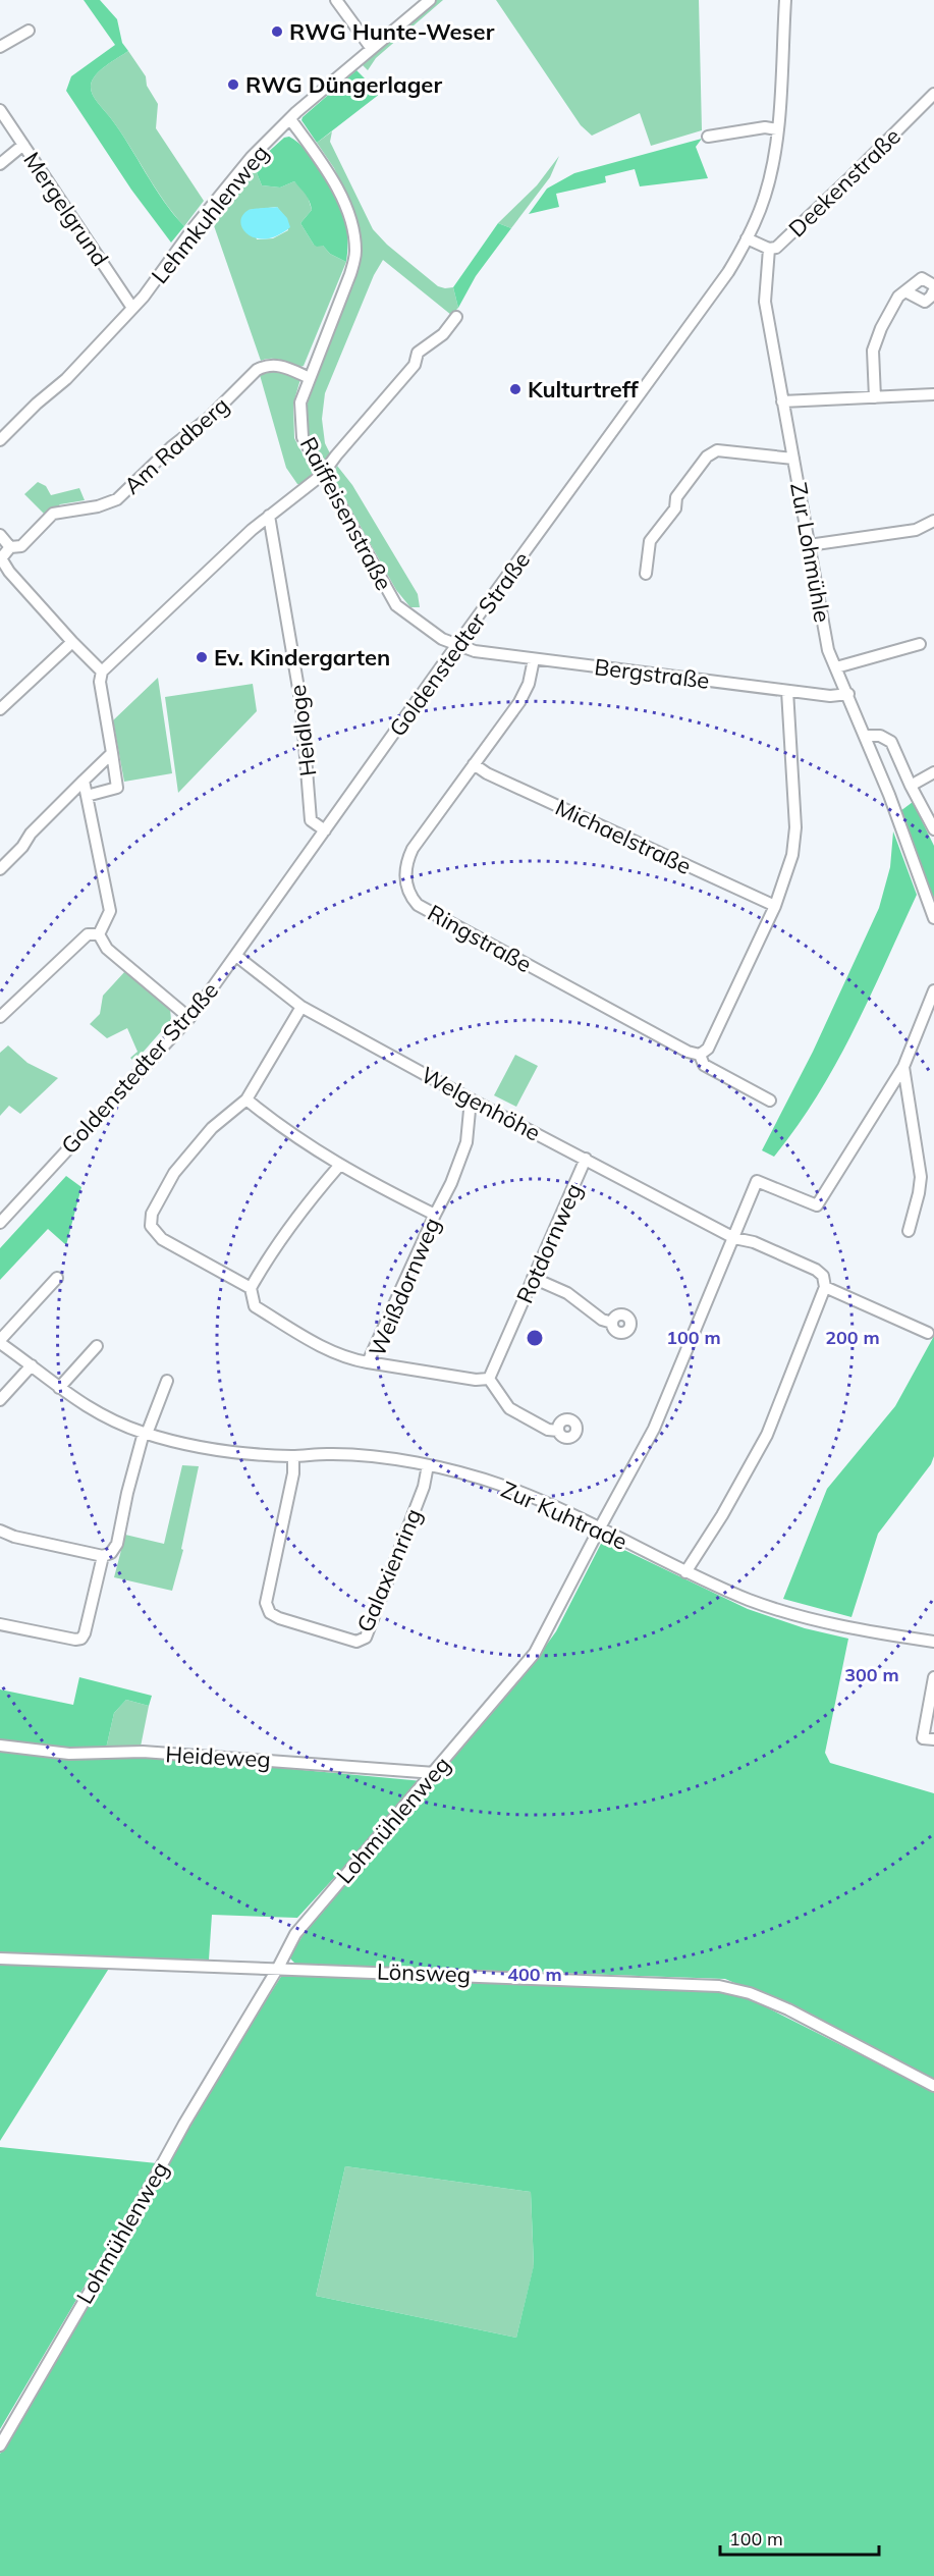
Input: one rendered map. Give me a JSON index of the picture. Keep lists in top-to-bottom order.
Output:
{
  "streets": {
    "street": [
      "Deekenstraße",
      "Mergelgrund",
      "Lehmkuhlenweg",
      "Am Radberg",
      "Raiffeisenstraße",
      "Zur Lohmühle",
      "Goldenstedter Straße",
      "Bergstraße",
      "Heidloge",
      "Michaelstraße",
      "Ringstraße",
      "Welgenhöhe",
      "Rotdornweg",
      "Weißdornweg",
      "Zur Kuhtrade",
      "Galaxienring",
      "Heideweg",
      "Lohmühlenweg",
      "Lönsweg"
    ]
  },
  "crossings": [
    ["Deekenstraße", "Zur Lohmühle"],
    ["Deekenstraße", "Goldenstedter Straße"],
    ["Mergelgrund", "Lehmkuhlenweg"],
    ["Lehmkuhlenweg", "Raiffeisenstraße"],
    ["Am Radberg", "Raiffeisenstraße"],
    ["Raiffeisenstraße", "Goldenstedter Straße"],
    ["Raiffeisenstraße", "Bergstraße"],
    ["Zur Lohmühle", "Bergstraße"],
    ["Goldenstedter Straße", "Bergstraße"],
    ["Goldenstedter Straße", "Heidloge"],
    ["Goldenstedter Straße", "Welgenhöhe"],
    ["Bergstraße", "Ringstraße"],
    ["Michaelstraße", "Ringstraße"],
    ["Welgenhöhe", "Rotdornweg"],
    ["Welgenhöhe", "Weißdornweg"],
    ["Welgenhöhe", "Lohmühlenweg"],
    ["Rotdornweg", "Weißdornweg"],
    ["Zur Kuhtrade", "Galaxienring"],
    ["Zur Kuhtrade", "Lohmühlenweg"],
    ["Heideweg", "Lohmühlenweg"],
    ["Lohmühlenweg", "Lönsweg"]
  ],
  "places": [
    "RWG Hunte-Weser",
    "RWG Düngerlager",
    "Kulturtreff",
    "Ev. Kindergarten"
  ],
  "scale_bar": "100 m",
  "rings": [
    "100 m",
    "200 m",
    "300 m",
    "400 m"
  ]
}
